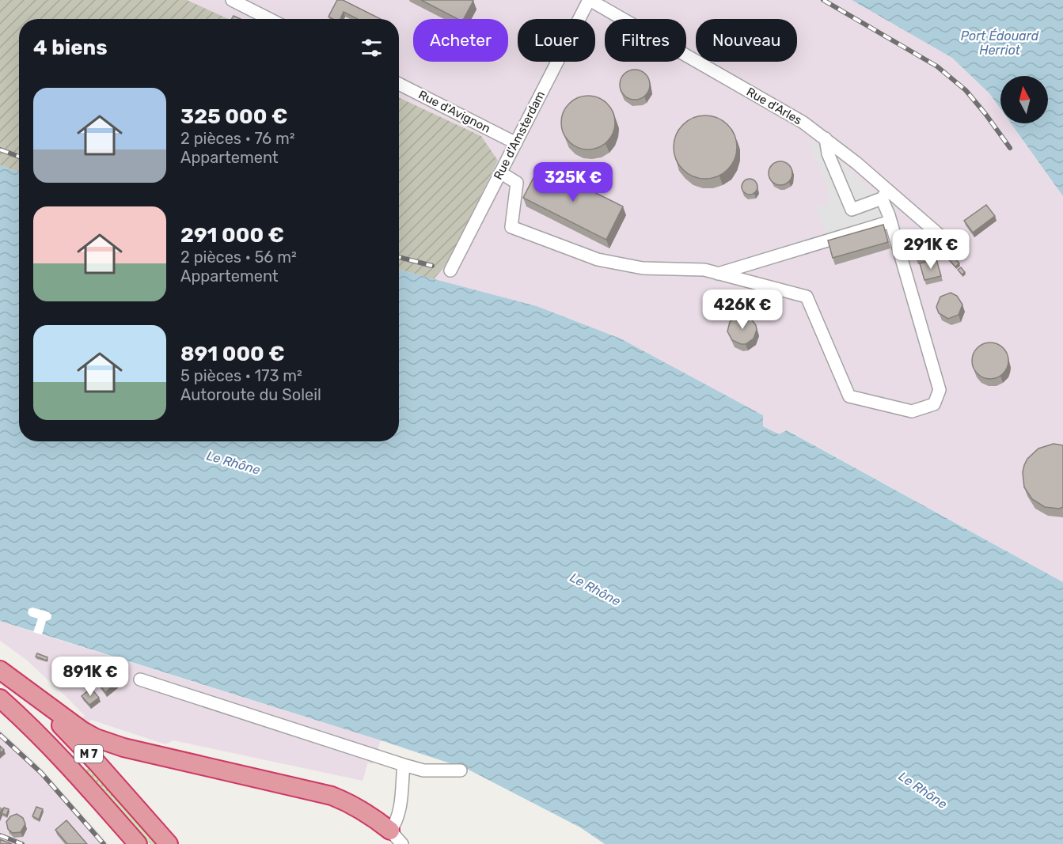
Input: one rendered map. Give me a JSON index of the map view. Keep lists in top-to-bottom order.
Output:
{
  "streets": {
    "highway": ["M 7"],
    "street": ["Rue d'Arles", "Rue d'Avignon", "Rue d'Amsterdam"]
  },
  "crossings": [
    ["Rue d'Arles", "Rue d'Amsterdam"],
    ["Rue d'Avignon", "Rue d'Amsterdam"]
  ],
  "water": ["Port Édouard Herriot", "Le Rhône"],
  "north": "top",
  "page": {
    "chip": [
      "Acheter",
      "Louer",
      "Filtres",
      "Nouveau"
    ],
    "heading": "4 biens",
    "list": [
      {
        "name": "325 000 €",
        "note": "2 pièces · 76 m² · Appartement"
      },
      {
        "name": "291 000 €",
        "note": "2 pièces · 56 m² · Appartement"
      },
      {
        "name": "891 000 €",
        "note": "5 pièces · 173 m² · Autoroute du Soleil"
      }
    ],
    "price": [
      "325K €",
      "291K €",
      "426K €",
      "891K €"
    ]
  }
}
